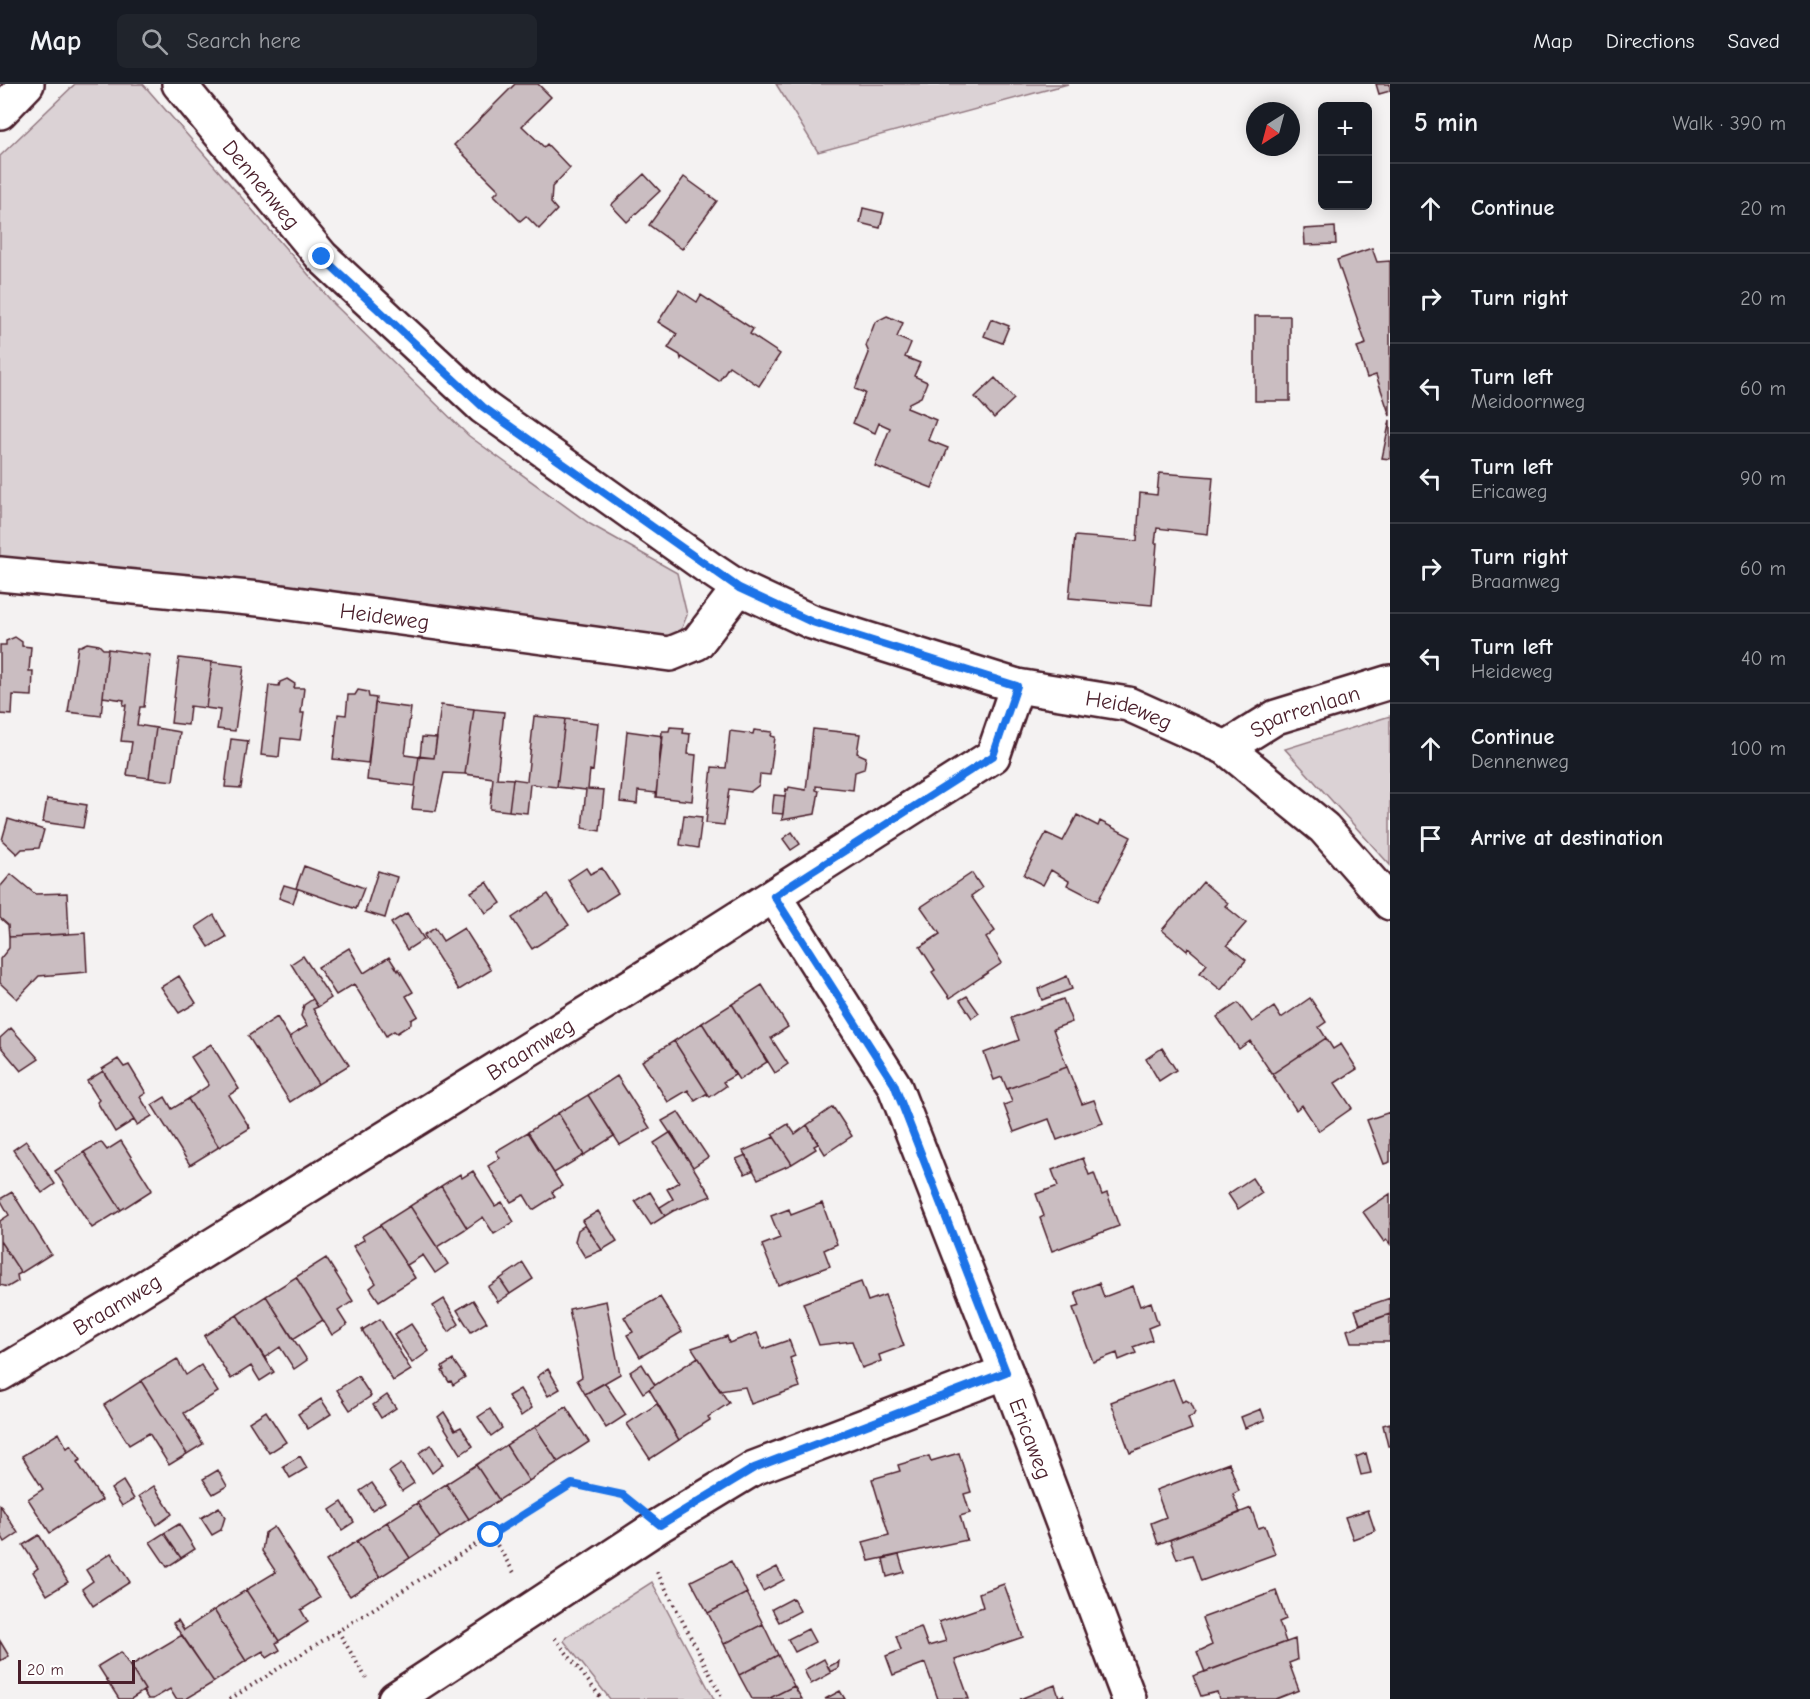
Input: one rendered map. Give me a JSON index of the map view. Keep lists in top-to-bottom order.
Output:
{
  "streets": {
    "street": [
      "Dennenweg",
      "Heideweg",
      "Sparrenlaan",
      "Braamweg",
      "Ericaweg"
    ]
  },
  "crossings": [
    ["Dennenweg", "Heideweg"],
    ["Heideweg", "Sparrenlaan"],
    ["Heideweg", "Braamweg"],
    ["Braamweg", "Ericaweg"]
  ],
  "scale_bar": "20 m",
  "north": "bottom left",
  "page": {
    "header": "Map",
    "search": "Search here",
    "nav": ["Map", "Directions", "Saved"],
    "heading": ["5 min", "Walk · 390 m"],
    "map_buttons": ["+", "−"],
    "list": [
      ["Continue", "20 m"],
      ["Turn right", "20 m"],
      ["Turn left", "Meidoornweg", "60 m"],
      ["Turn left", "Ericaweg", "90 m"],
      ["Turn right", "Braamweg", "60 m"],
      ["Turn left", "Heideweg", "40 m"],
      ["Continue", "Dennenweg", "100 m"],
      "Arrive at destination"
    ],
    "scale": "20 m"
  }
}
